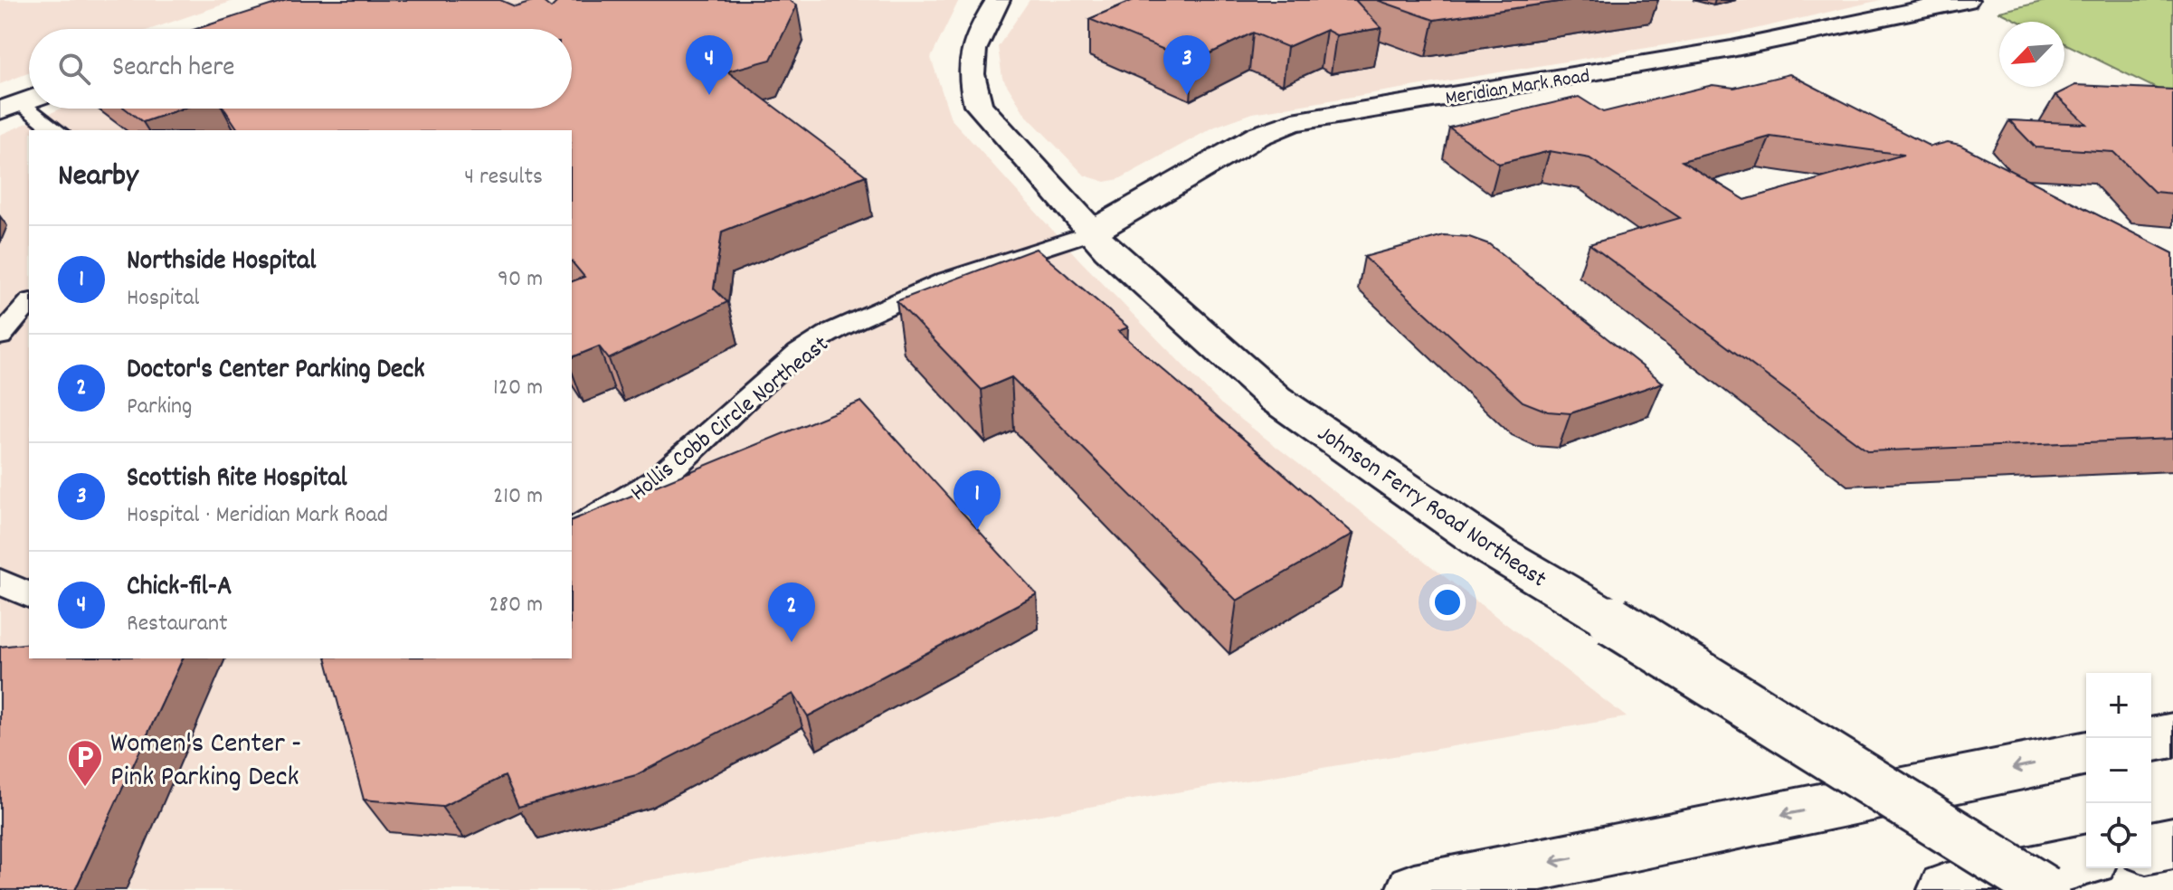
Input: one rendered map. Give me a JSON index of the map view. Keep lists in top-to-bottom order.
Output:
{
  "streets": {
    "main road": ["Meridian Mark Road", "Johnson Ferry Road Northeast"],
    "street": ["Hollis Cobb Circle Northeast"]
  },
  "crossings": [
    ["Meridian Mark Road", "Hollis Cobb Circle Northeast"],
    ["Meridian Mark Road", "Johnson Ferry Road Northeast"],
    ["Hollis Cobb Circle Northeast", "Johnson Ferry Road Northeast"]
  ],
  "places": {
    "parking": ["Women's Center - Pink Parking Deck"]
  },
  "north": "bottom left",
  "page": {
    "search": "Search here",
    "pins": [
      "3",
      "4",
      "1",
      "2"
    ],
    "heading": ["Nearby", "4 results"],
    "list": [
      {
        "mark": "1",
        "name": "Northside Hospital",
        "note": "Hospital",
        "value": "90 m"
      },
      {
        "mark": "2",
        "name": "Doctor's Center Parking Deck",
        "note": "Parking",
        "value": "120 m"
      },
      {
        "mark": "3",
        "name": "Scottish Rite Hospital",
        "note": "Hospital · Meridian Mark Road",
        "value": "210 m"
      },
      {
        "mark": "4",
        "name": "Chick-fil-A",
        "note": "Restaurant",
        "value": "280 m"
      }
    ],
    "map_buttons": ["+", "−"]
  }
}
